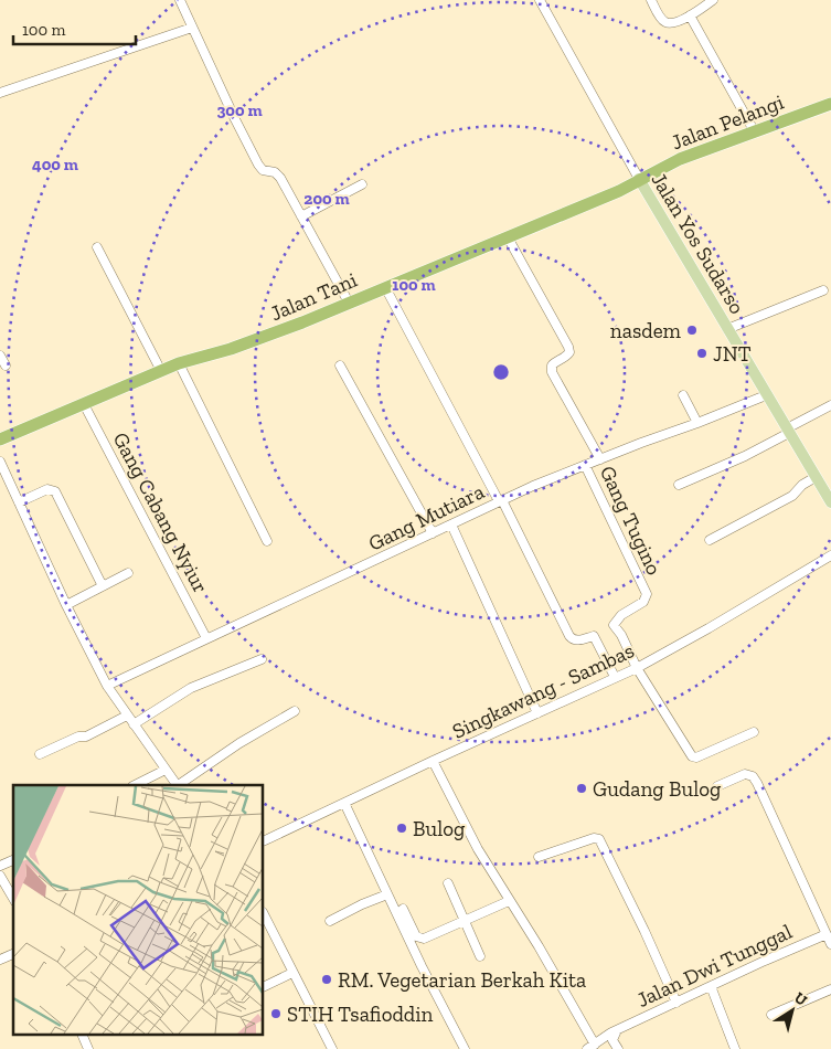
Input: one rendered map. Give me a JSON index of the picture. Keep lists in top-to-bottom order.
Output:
{
  "streets": {
    "highway": ["Jalan Pelangi", "Jalan Tani"],
    "main road": ["Jalan Yos Sudarso"],
    "street": [
      "Gang Cabang Nyiur",
      "Gang Mutiara",
      "Gang Tugino",
      "Singkawang - Sambas",
      "Jalan Dwi Tunggal"
    ]
  },
  "crossings": [
    ["Jalan Pelangi", "Jalan Yos Sudarso"],
    ["Jalan Pelangi", "Jalan Tani"],
    ["Jalan Yos Sudarso", "Jalan Tani"],
    ["Jalan Yos Sudarso", "Gang Mutiara"],
    ["Jalan Tani", "Gang Cabang Nyiur"],
    ["Gang Cabang Nyiur", "Gang Mutiara"],
    ["Gang Mutiara", "Gang Tugino"],
    ["Gang Tugino", "Singkawang - Sambas"]
  ],
  "places": [
    "nasdem",
    "JNT",
    "Gudang Bulog",
    "Bulog",
    "RM. Vegetarian Berkah Kita",
    "STIH Tsafioddin"
  ],
  "scale_bar": "100 m",
  "north": "top right",
  "rings": [
    "300 m",
    "400 m",
    "200 m",
    "100 m"
  ]
}
